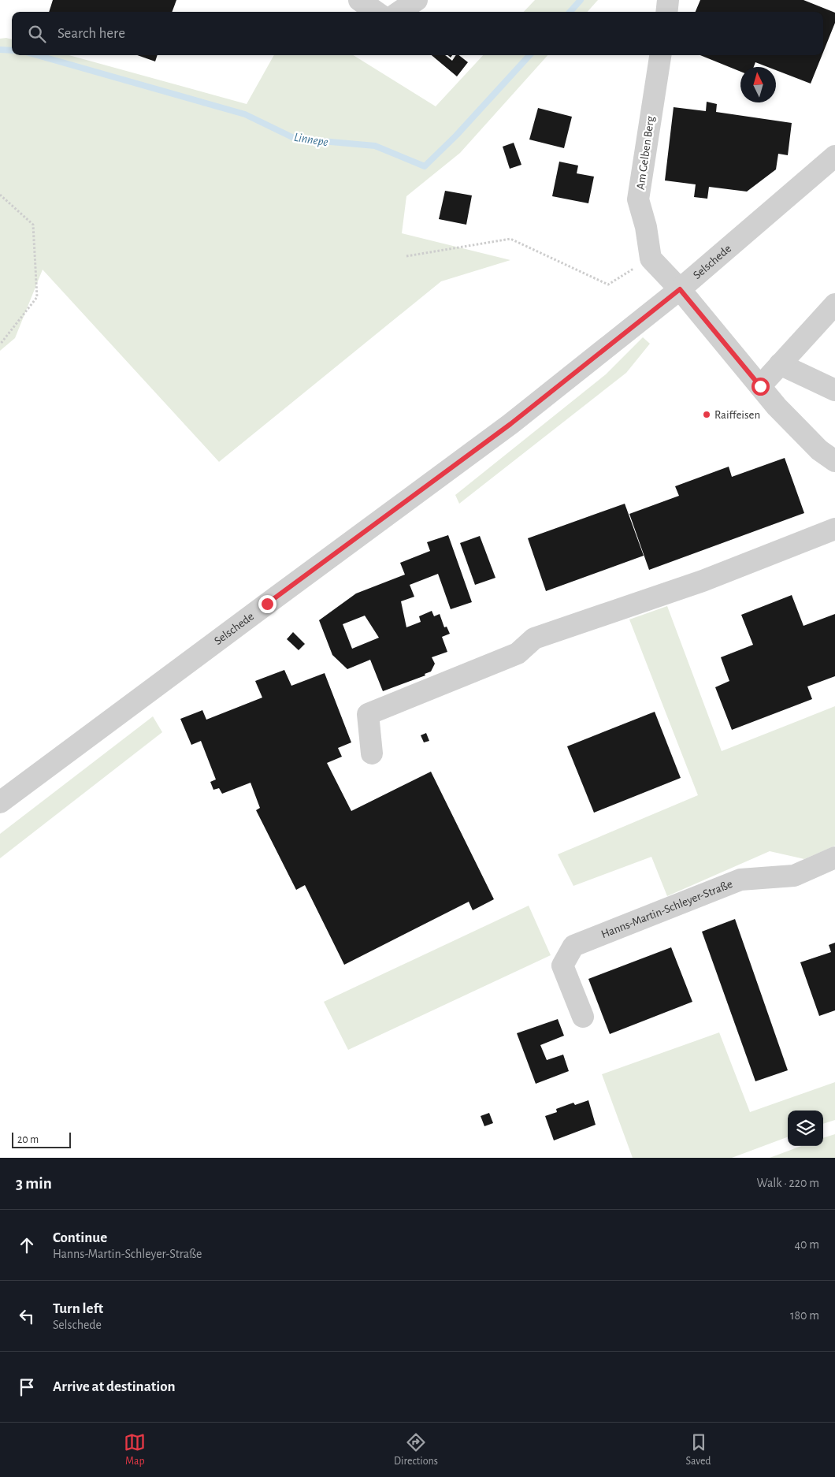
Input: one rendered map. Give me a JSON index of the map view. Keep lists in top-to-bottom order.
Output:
{
  "streets": {
    "street": ["Am Gelben Berg", "Selschede", "Hanns-Martin-Schleyer-Straße"]
  },
  "water": ["Linnepe"],
  "places": ["Raiffeisen"],
  "scale_bar": "20 m",
  "north": "top",
  "page": {
    "search": "Search here",
    "scale": "20 m",
    "heading": ["3 min", "Walk · 220 m"],
    "list": [
      ["Continue", "Hanns-Martin-Schleyer-Straße", "40 m"],
      ["Turn left", "Selschede", "180 m"],
      "Arrive at destination"
    ],
    "nav": ["Map", "Directions", "Saved"]
  }
}
